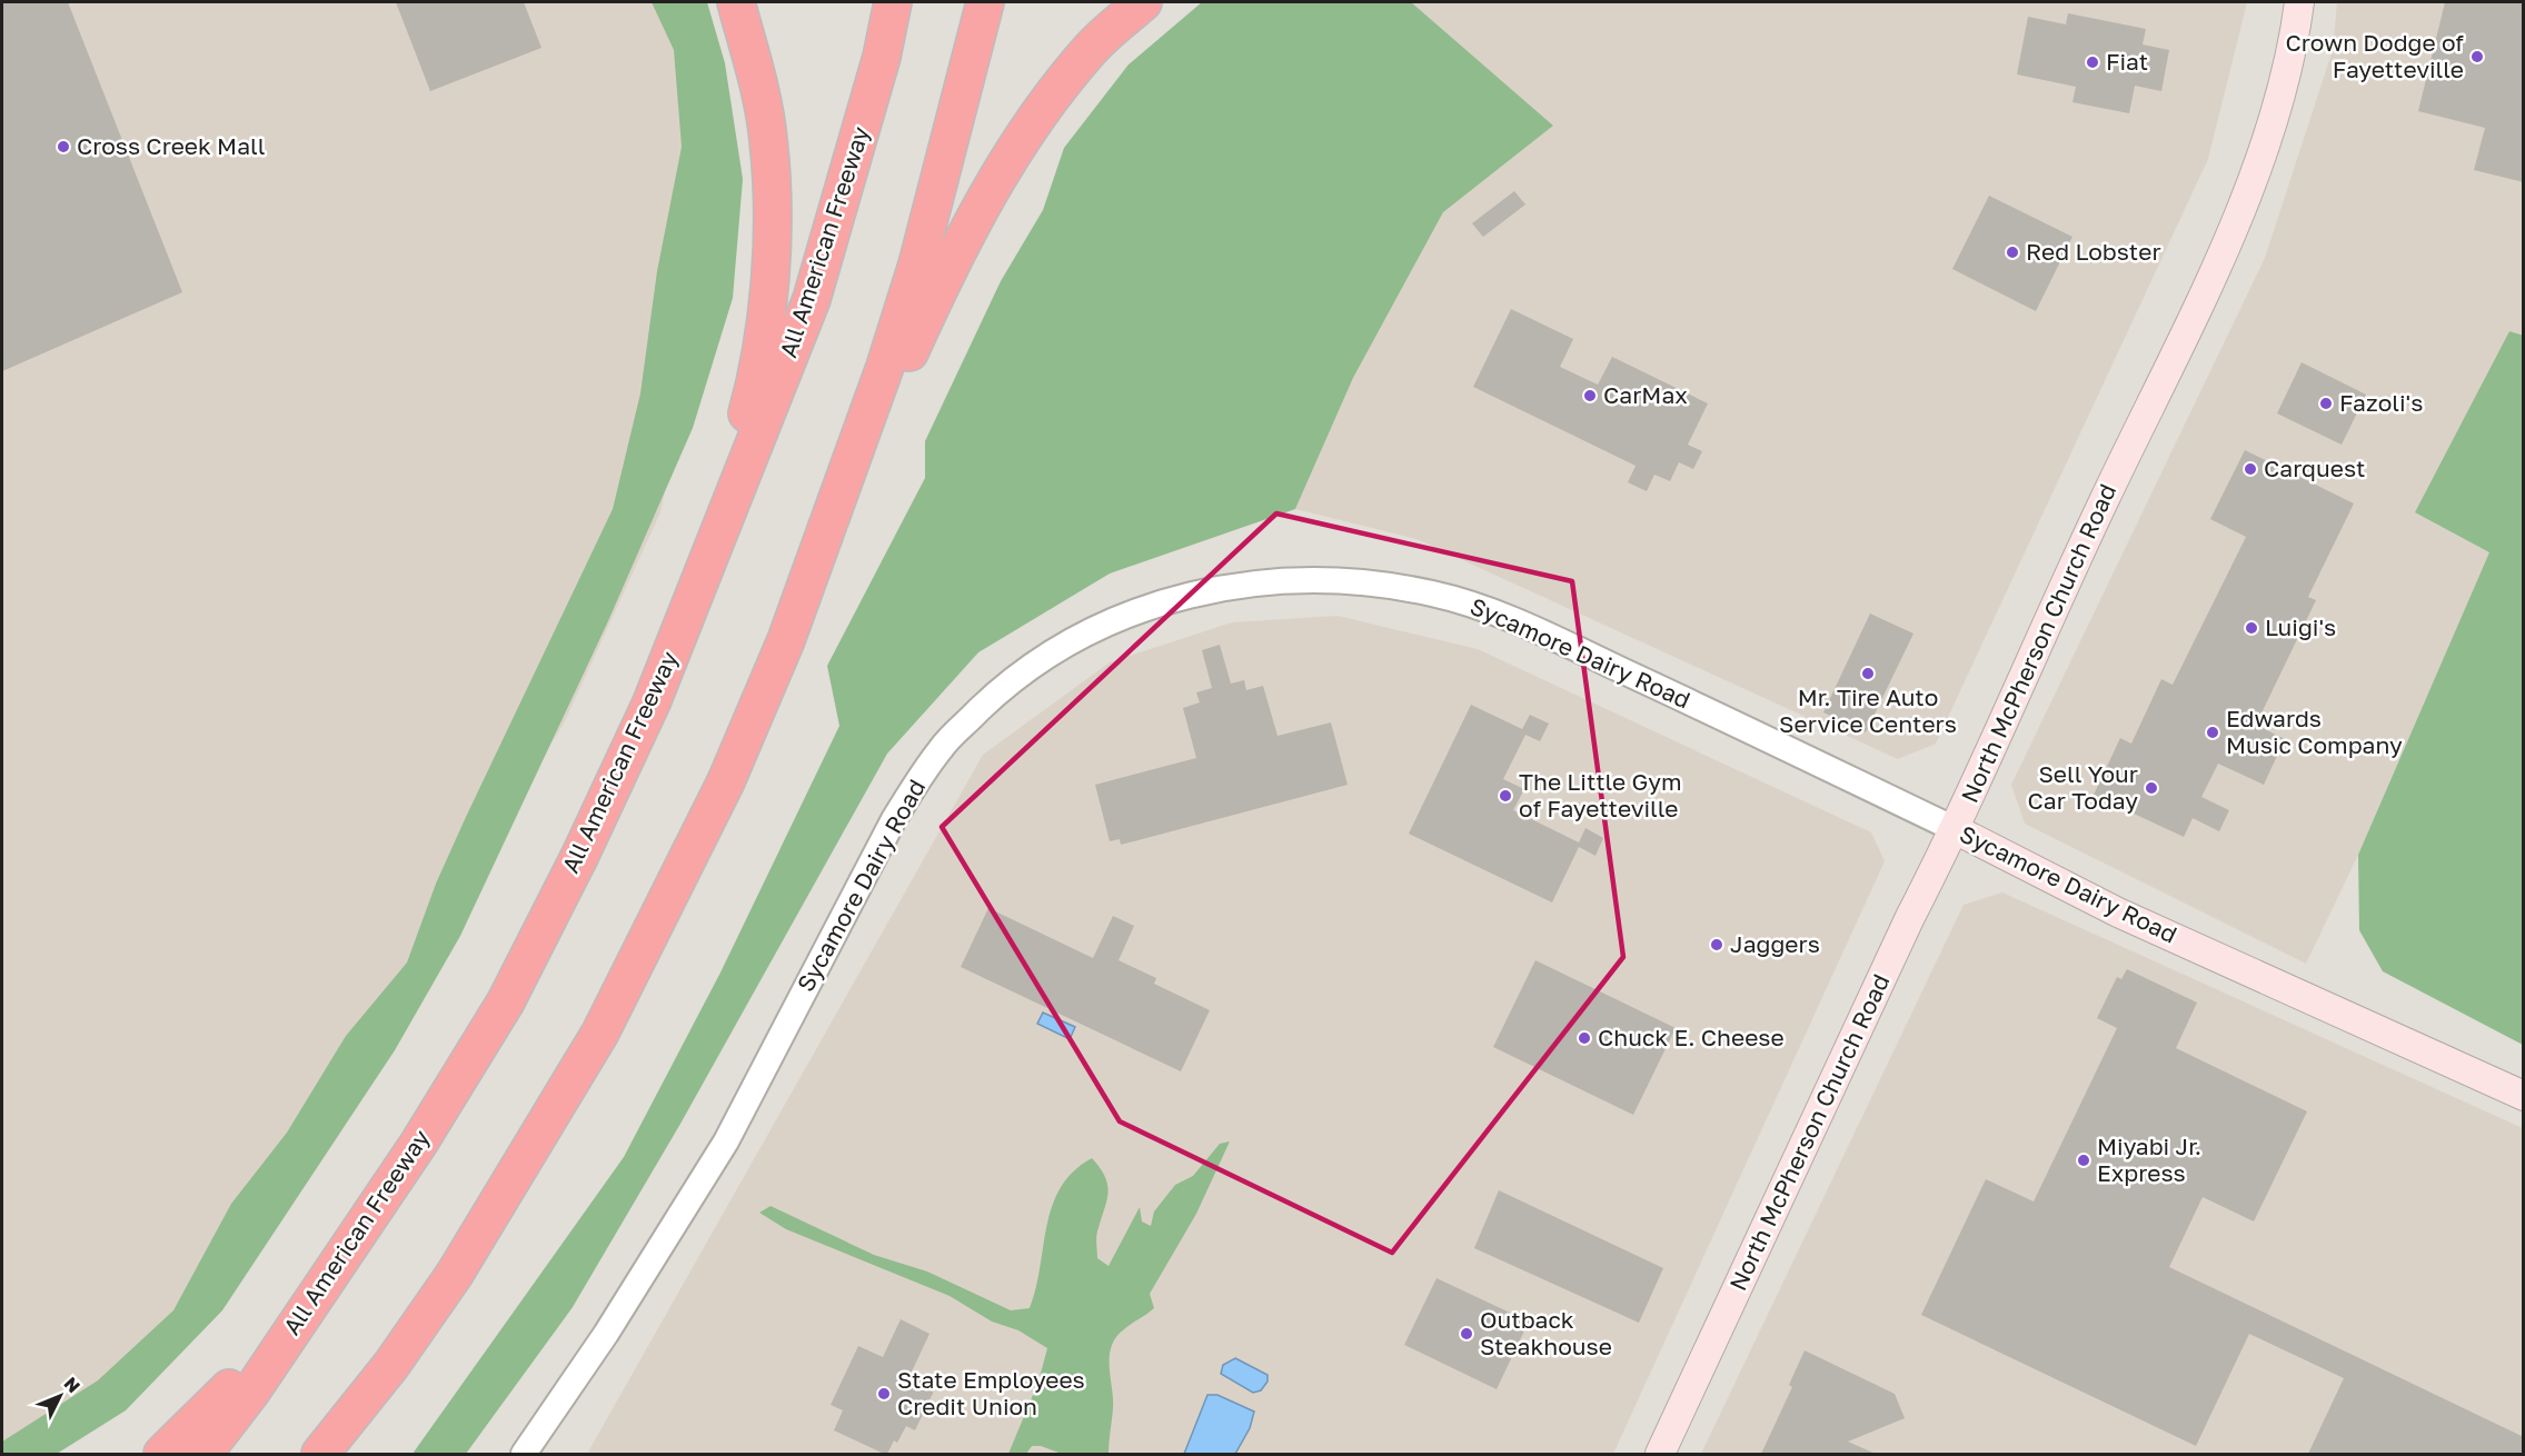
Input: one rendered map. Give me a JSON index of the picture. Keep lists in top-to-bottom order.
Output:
{
  "streets": {
    "highway": ["All American Freeway"],
    "main road": ["North McPherson Church Road", "Sycamore Dairy Road"]
  },
  "crossings": [
    ["North McPherson Church Road", "Sycamore Dairy Road"]
  ],
  "places": [
    "Crown Dodge of Fayetteville",
    "Fiat",
    "Cross Creek Mall",
    "Red Lobster",
    "CarMax",
    "Fazoli's",
    "Carquest",
    "Luigi's",
    "Mr. Tire Auto Service Centers",
    "Edwards Music Company",
    "Sell Your Car Today",
    "The Little Gym of Fayetteville",
    "Jaggers",
    "Chuck E. Cheese",
    "Miyabi Jr. Express",
    "Outback Steakhouse",
    "State Employees Credit Union"
  ],
  "north": "top right"
}
